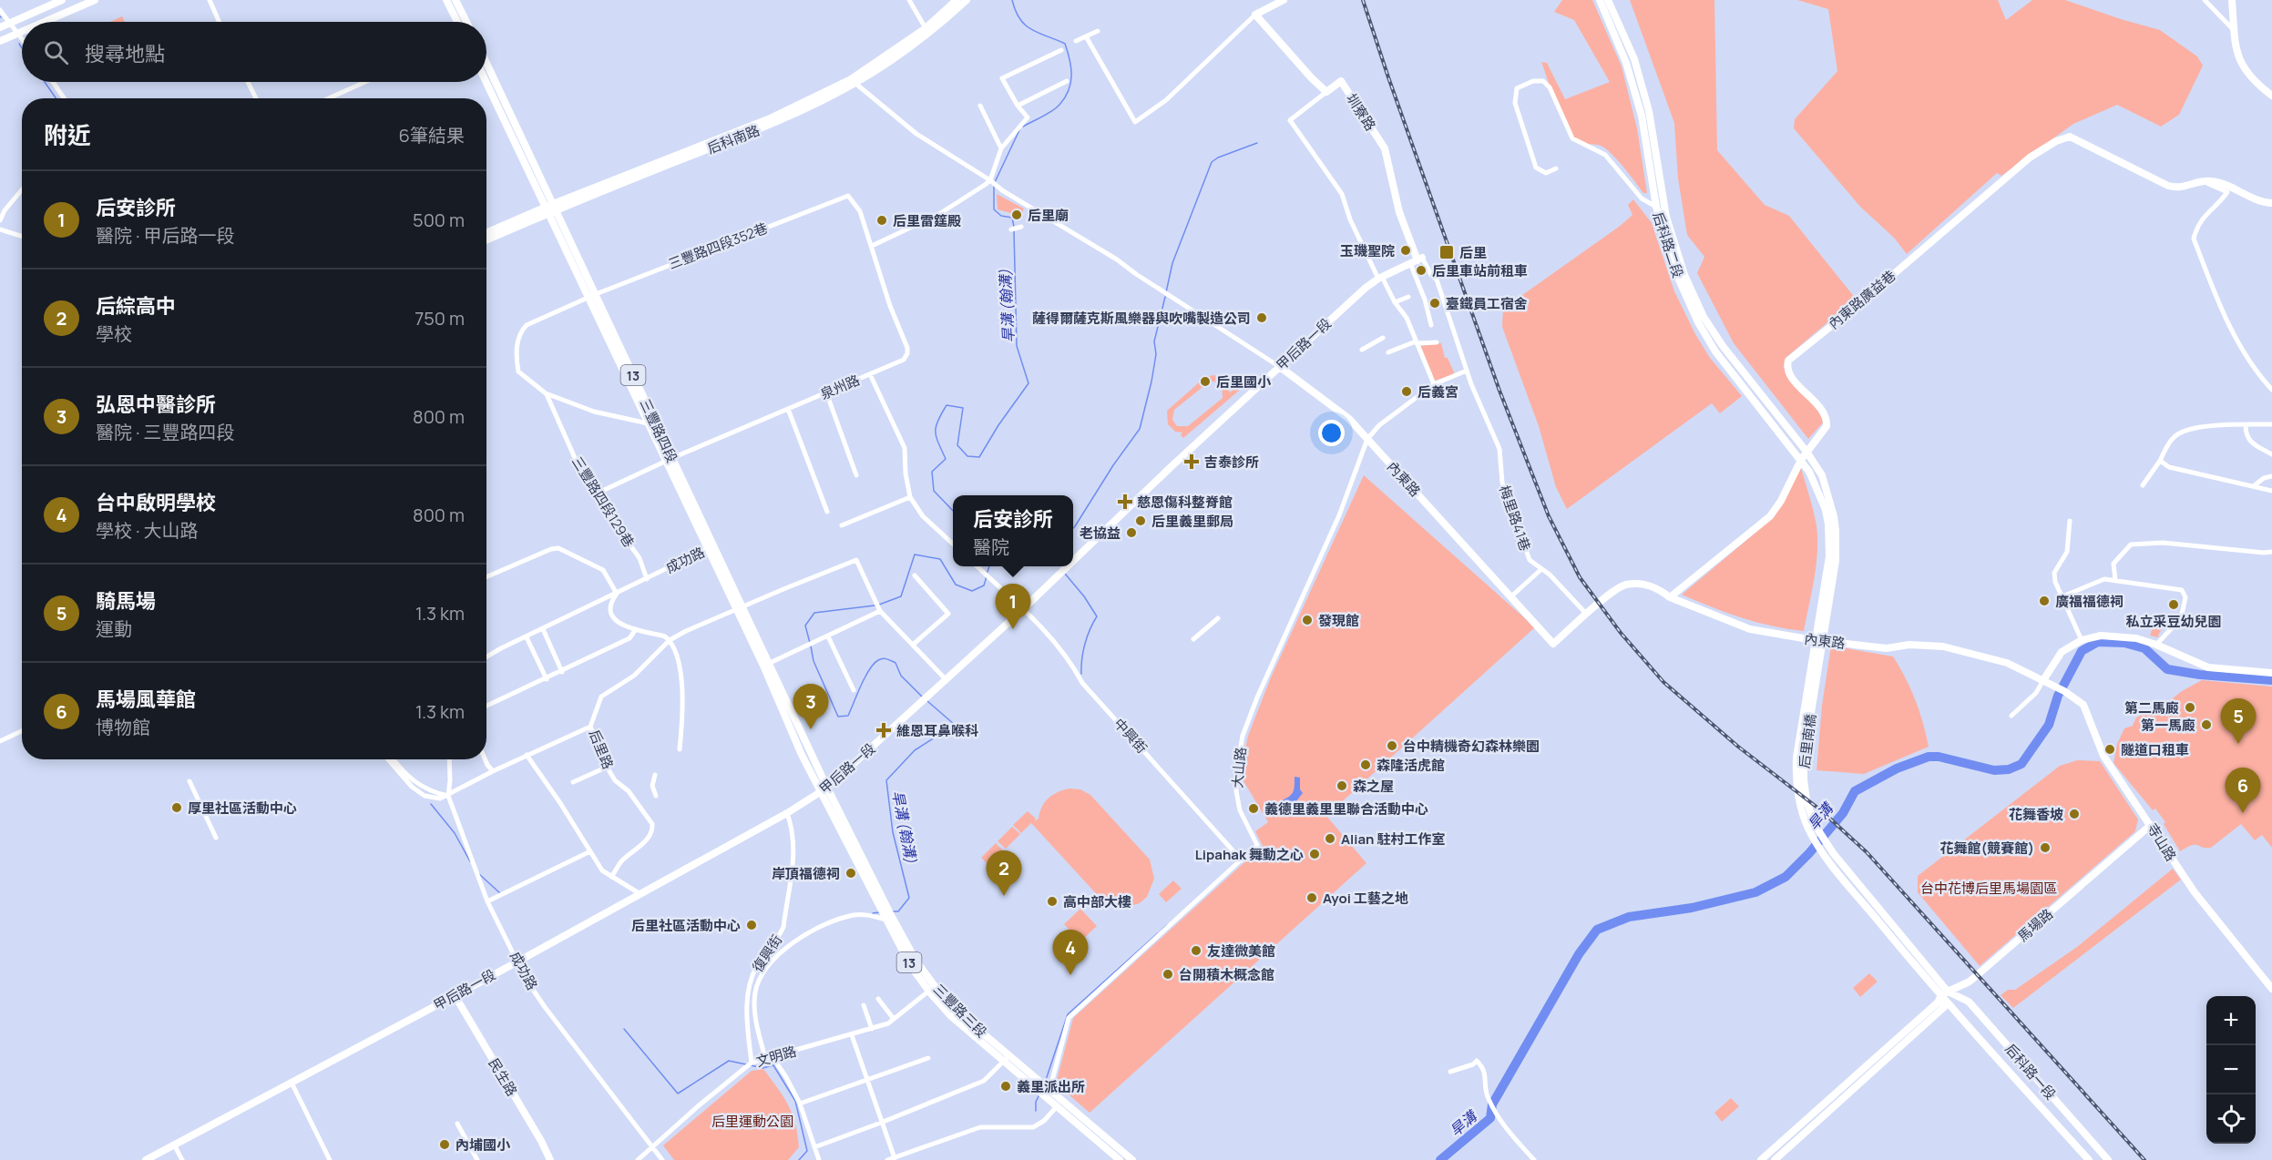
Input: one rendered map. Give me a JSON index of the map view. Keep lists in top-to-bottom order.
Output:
{
  "streets": {
    "main road": ["13", "三豐路四段", "三豐路三段"],
    "street": [
      "圳寮路",
      "后科南路",
      "后科路二段",
      "三豐路四段352巷",
      "內東路廣益巷",
      "甲后路一段",
      "泉州路",
      "內東路",
      "三豐路四段129巷",
      "梅里路41巷",
      "成功路",
      "中興街",
      "后里南橋",
      "后里路",
      "大山路",
      "寺山路",
      "馬場路",
      "復興街",
      "文明路",
      "后科路一段",
      "民生路"
    ]
  },
  "crossings": [
    ["圳寮路", "甲后路一段"],
    ["圳寮路", "梅里路41巷"],
    ["后科南路", "三豐路四段"],
    ["后科路二段", "內東路廣益巷"],
    ["后科路二段", "后里南橋"],
    ["三豐路四段352巷", "泉州路"],
    ["三豐路四段352巷", "三豐路四段"],
    ["三豐路四段352巷", "三豐路四段129巷"],
    ["內東路廣益巷", "內東路"],
    ["內東路廣益巷", "后里南橋"],
    ["甲后路一段", "三豐路四段"],
    ["甲后路一段", "內東路"],
    ["甲后路一段", "梅里路41巷"],
    ["甲后路一段", "成功路"],
    ["甲后路一段", "中興街"],
    ["甲后路一段", "復興街"],
    ["甲后路一段", "三豐路三段"],
    ["甲后路一段", "民生路"],
    ["泉州路", "三豐路四段"],
    ["泉州路", "三豐路四段129巷"],
    ["三豐路四段", "成功路"],
    ["三豐路四段", "后里路"],
    ["三豐路四段", "三豐路三段"],
    ["內東路", "梅里路41巷"],
    ["內東路", "大山路"],
    ["內東路", "寺山路"],
    ["三豐路四段129巷", "成功路"],
    ["成功路", "文明路"],
    ["中興街", "大山路"],
    ["后里南橋", "馬場路"],
    ["后里南橋", "后科路一段"],
    ["大山路", "三豐路三段"],
    ["寺山路", "馬場路"],
    ["馬場路", "后科路一段"],
    ["復興街", "三豐路三段"],
    ["復興街", "文明路"],
    ["三豐路三段", "文明路"]
  ],
  "water": ["旱溝 (翰溝)", "旱溝"],
  "parks": ["台中花博后里馬場園區", "后里運動公園"],
  "places": {
    "other": [
      "后里廟",
      "后里雷筳殿",
      "玉璣聖院",
      "后里車站前租車",
      "臺鐵員工宿舍",
      "薩得爾薩克斯風樂器與吹嘴製造公司",
      "后里國小",
      "后義宮",
      "后里義里郵局",
      "老協益",
      "廣福福德祠",
      "私立采豆幼兒園",
      "發現館",
      "第二馬廄",
      "第一馬廄",
      "台中精機奇幻森林樂園",
      "隧道口租車",
      "森隆活虎館",
      "森之屋",
      "厚里社區活動中心",
      "義德里義里里聯合活動中心",
      "花舞香坡",
      "Alian 駐村工作室",
      "花舞館(競賽館)",
      "Lipahak 舞動之心",
      "岸頂福德祠",
      "Ayoi 工藝之地",
      "高中部大樓",
      "后里社區活動中心",
      "友達微美館",
      "台開積木概念館",
      "義里派出所",
      "內埔國小"
    ],
    "transit": ["后里"],
    "health": ["吉泰診所", "慈恩傷科整脊館", "維恩耳鼻喉科"]
  },
  "page": {
    "search": "搜尋地點",
    "heading": ["附近", "6筆結果"],
    "list": [
      {
        "mark": "1",
        "name": "后安診所",
        "note": "醫院 · 甲后路一段",
        "value": "500 m"
      },
      {
        "mark": "2",
        "name": "后綜高中",
        "note": "學校",
        "value": "750 m"
      },
      {
        "mark": "3",
        "name": "弘恩中醫診所",
        "note": "醫院 · 三豐路四段",
        "value": "800 m"
      },
      {
        "mark": "4",
        "name": "台中啟明學校",
        "note": "學校 · 大山路",
        "value": "800 m"
      },
      {
        "mark": "5",
        "name": "騎馬場",
        "note": "運動",
        "value": "1.3 km"
      },
      {
        "mark": "6",
        "name": "馬場風華館",
        "note": "博物館",
        "value": "1.3 km"
      }
    ],
    "popup": ["后安診所", "醫院"],
    "pins": [
      "1",
      "3",
      "5",
      "6",
      "2",
      "4"
    ],
    "map_buttons": ["+", "−"]
  }
}
